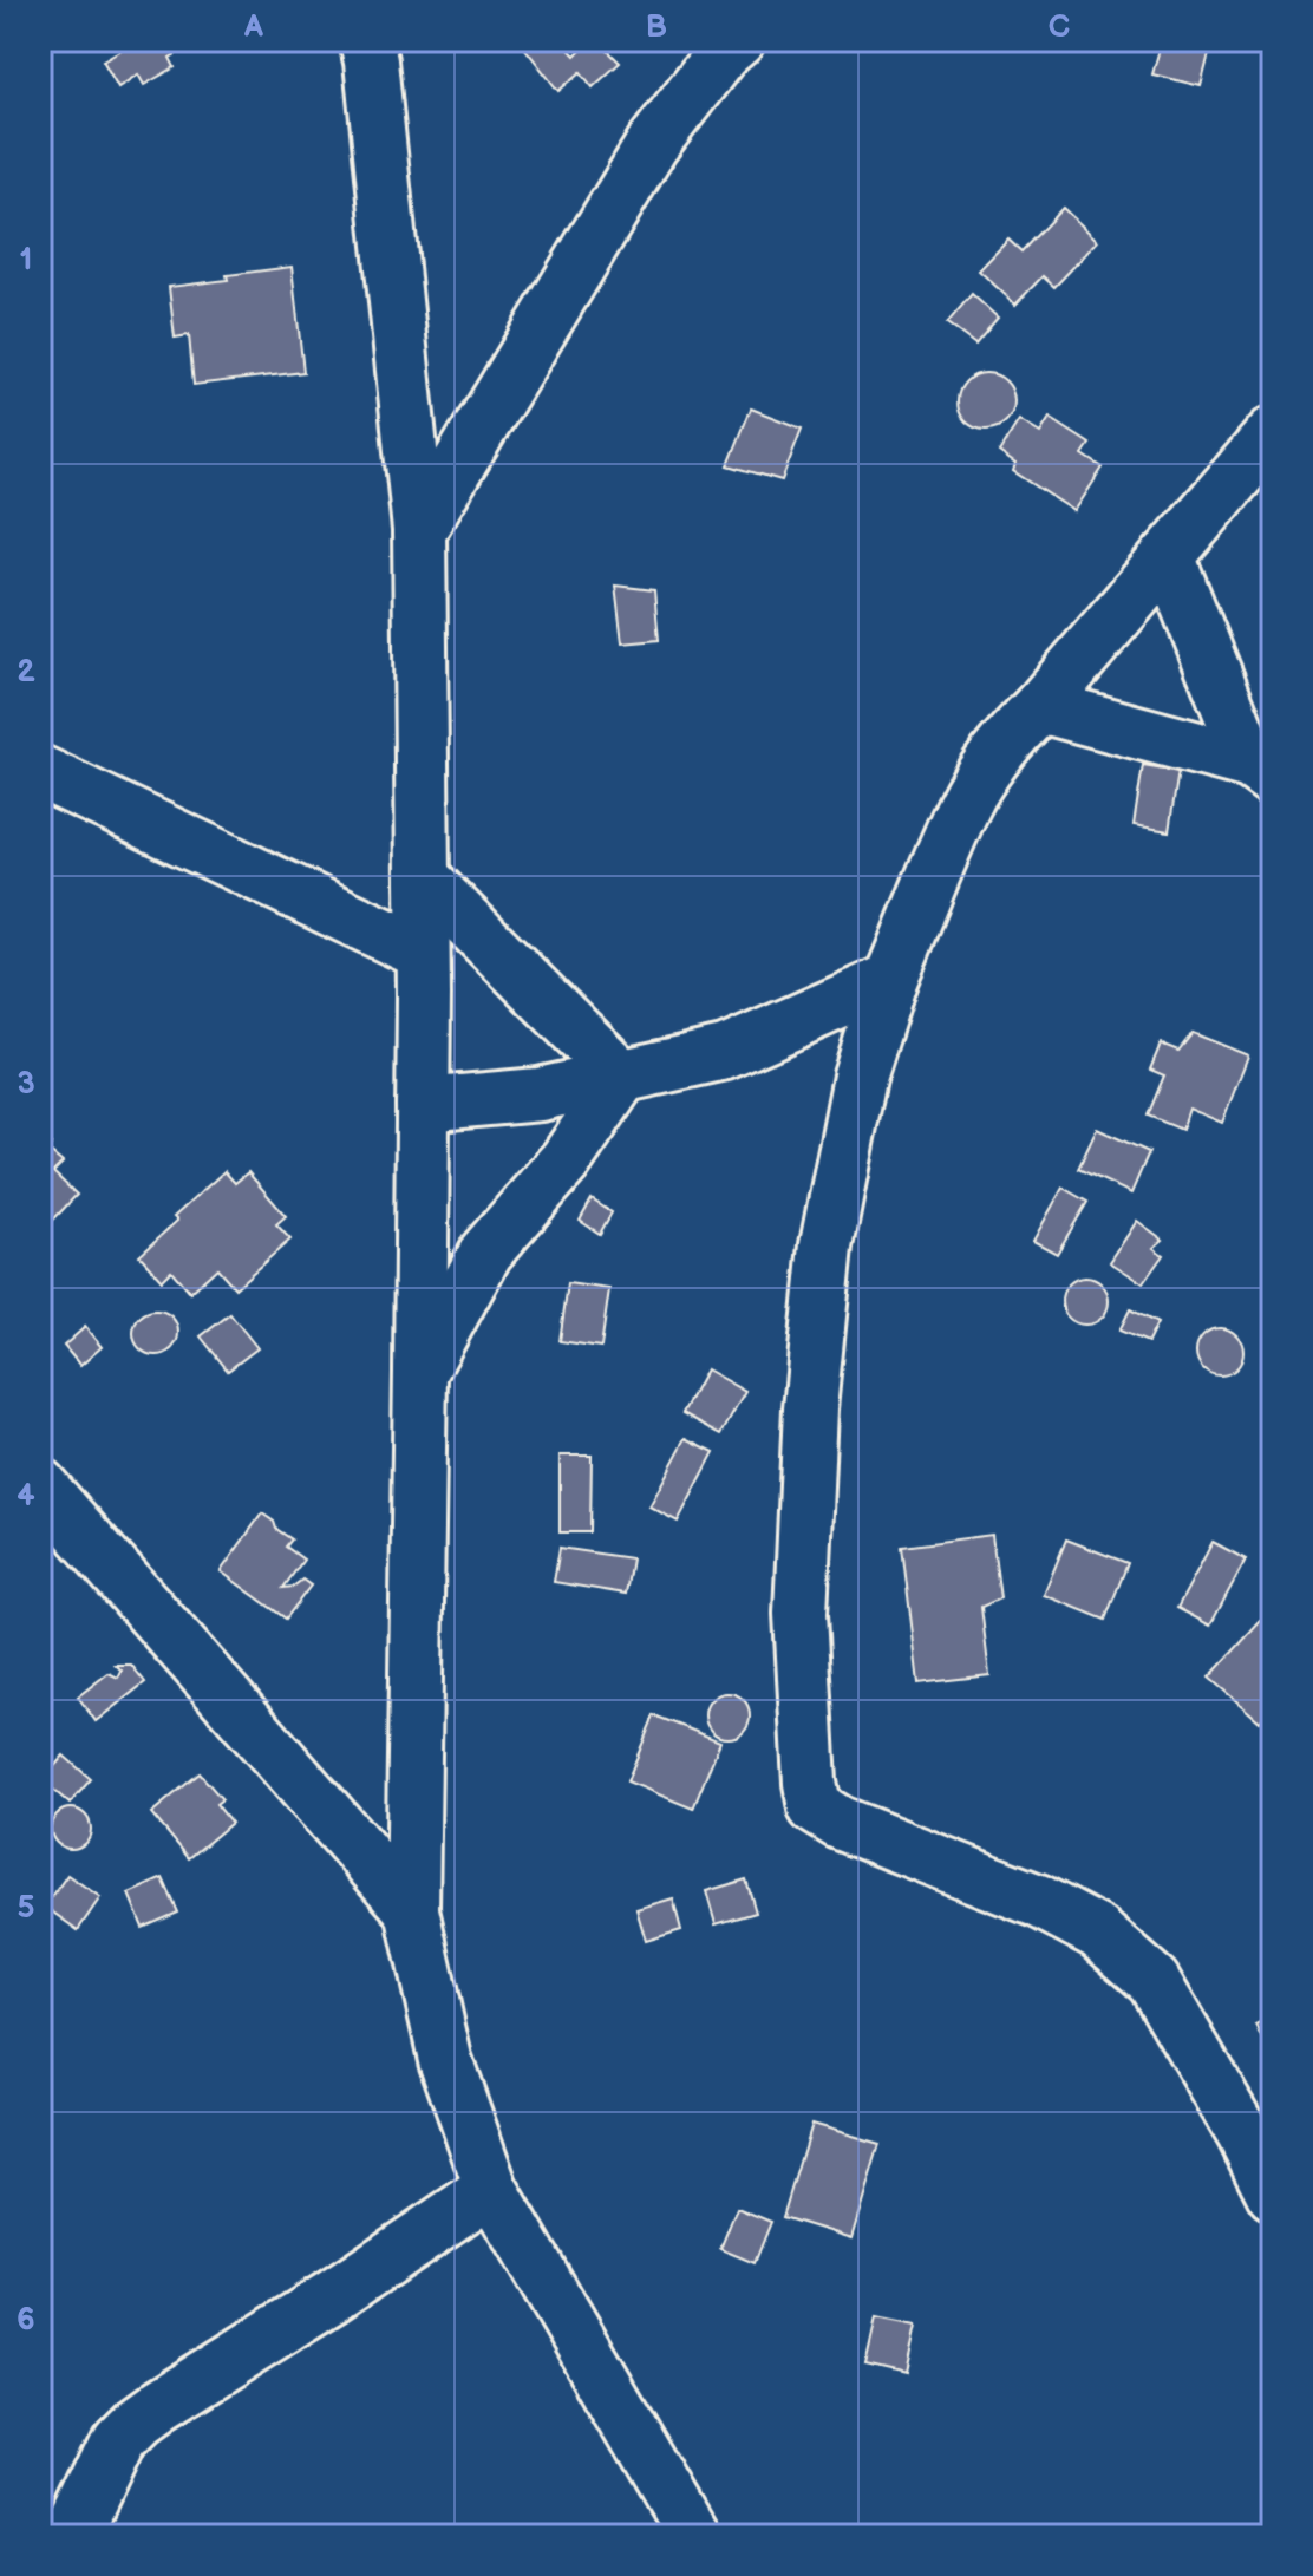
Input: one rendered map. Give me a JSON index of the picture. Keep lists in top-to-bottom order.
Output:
{
  "grid": {
    "columns": ["A", "B", "C"],
    "rows": [
      "1",
      "2",
      "3",
      "4",
      "5",
      "6"
    ]
  }
}
